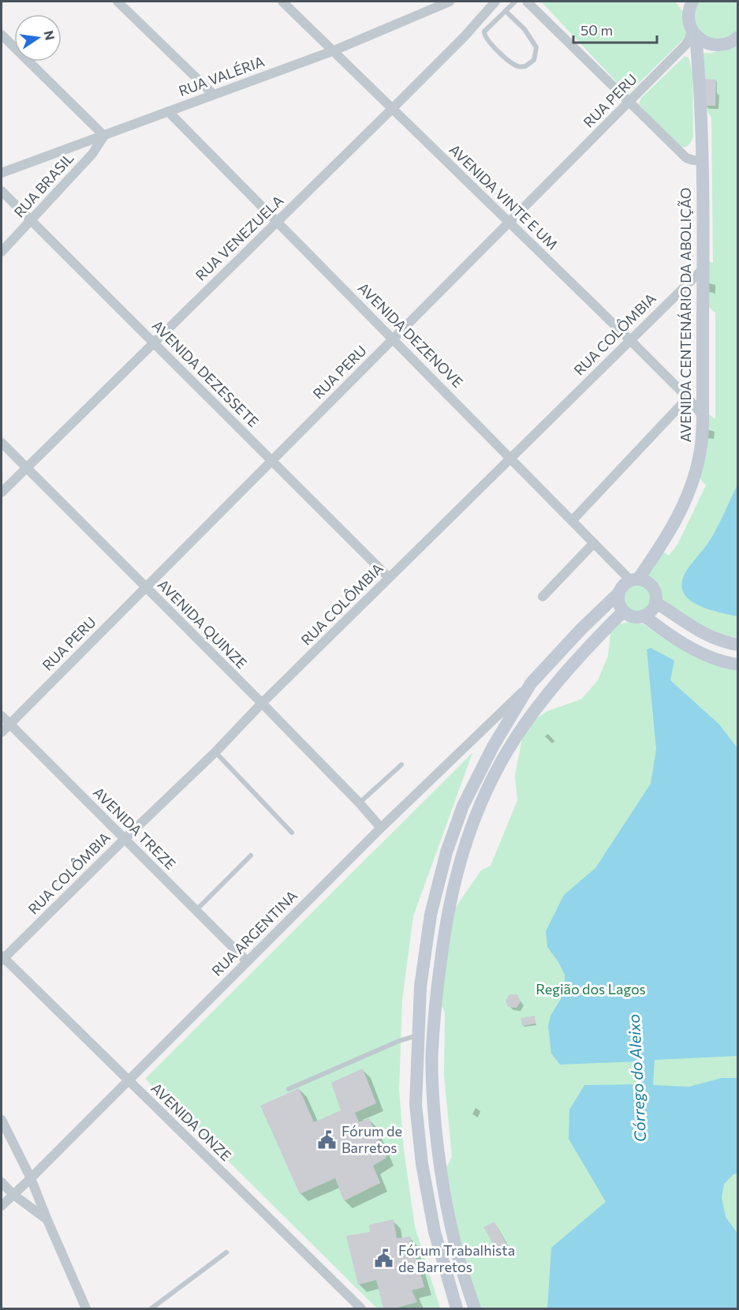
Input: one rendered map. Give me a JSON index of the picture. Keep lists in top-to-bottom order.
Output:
{
  "streets": {
    "street": [
      "RUA VALÉRIA",
      "RUA PERU",
      "RUA BRASIL",
      "AVENIDA VINTE E UM",
      "RUA VENEZUELA",
      "AVENIDA CENTENÁRIO DA ABOLIÇÃO",
      "RUA COLÔMBIA",
      "AVENIDA DEZENOVE",
      "AVENIDA DEZESSETE",
      "AVENIDA QUINZE",
      "AVENIDA TREZE",
      "RUA ARGENTINA",
      "AVENIDA ONZE"
    ]
  },
  "crossings": [
    ["RUA VALÉRIA", "RUA BRASIL"],
    ["RUA VALÉRIA", "AVENIDA VINTE E UM"],
    ["RUA VALÉRIA", "AVENIDA DEZENOVE"],
    ["RUA PERU", "AVENIDA VINTE E UM"],
    ["RUA PERU", "AVENIDA CENTENÁRIO DA ABOLIÇÃO"],
    ["RUA PERU", "AVENIDA DEZENOVE"],
    ["RUA PERU", "AVENIDA DEZESSETE"],
    ["RUA PERU", "AVENIDA QUINZE"],
    ["RUA PERU", "AVENIDA TREZE"],
    ["RUA BRASIL", "AVENIDA DEZESSETE"],
    ["AVENIDA VINTE E UM", "RUA VENEZUELA"],
    ["AVENIDA VINTE E UM", "AVENIDA CENTENÁRIO DA ABOLIÇÃO"],
    ["AVENIDA VINTE E UM", "RUA COLÔMBIA"],
    ["RUA VENEZUELA", "AVENIDA DEZENOVE"],
    ["RUA VENEZUELA", "AVENIDA DEZESSETE"],
    ["RUA VENEZUELA", "AVENIDA QUINZE"],
    ["AVENIDA CENTENÁRIO DA ABOLIÇÃO", "RUA COLÔMBIA"],
    ["AVENIDA CENTENÁRIO DA ABOLIÇÃO", "AVENIDA DEZENOVE"],
    ["RUA COLÔMBIA", "AVENIDA DEZENOVE"],
    ["RUA COLÔMBIA", "AVENIDA DEZESSETE"],
    ["RUA COLÔMBIA", "AVENIDA QUINZE"],
    ["RUA COLÔMBIA", "AVENIDA TREZE"],
    ["RUA COLÔMBIA", "AVENIDA ONZE"],
    ["AVENIDA QUINZE", "RUA ARGENTINA"],
    ["AVENIDA TREZE", "RUA ARGENTINA"],
    ["RUA ARGENTINA", "AVENIDA ONZE"]
  ],
  "water": ["Córrego do Aleixo"],
  "parks": ["Região dos Lagos"],
  "places": {
    "public building": ["Fórum de Barretos", "Fórum Trabalhista de Barretos"]
  },
  "scale_bar": "50 m",
  "north": "right"
}
